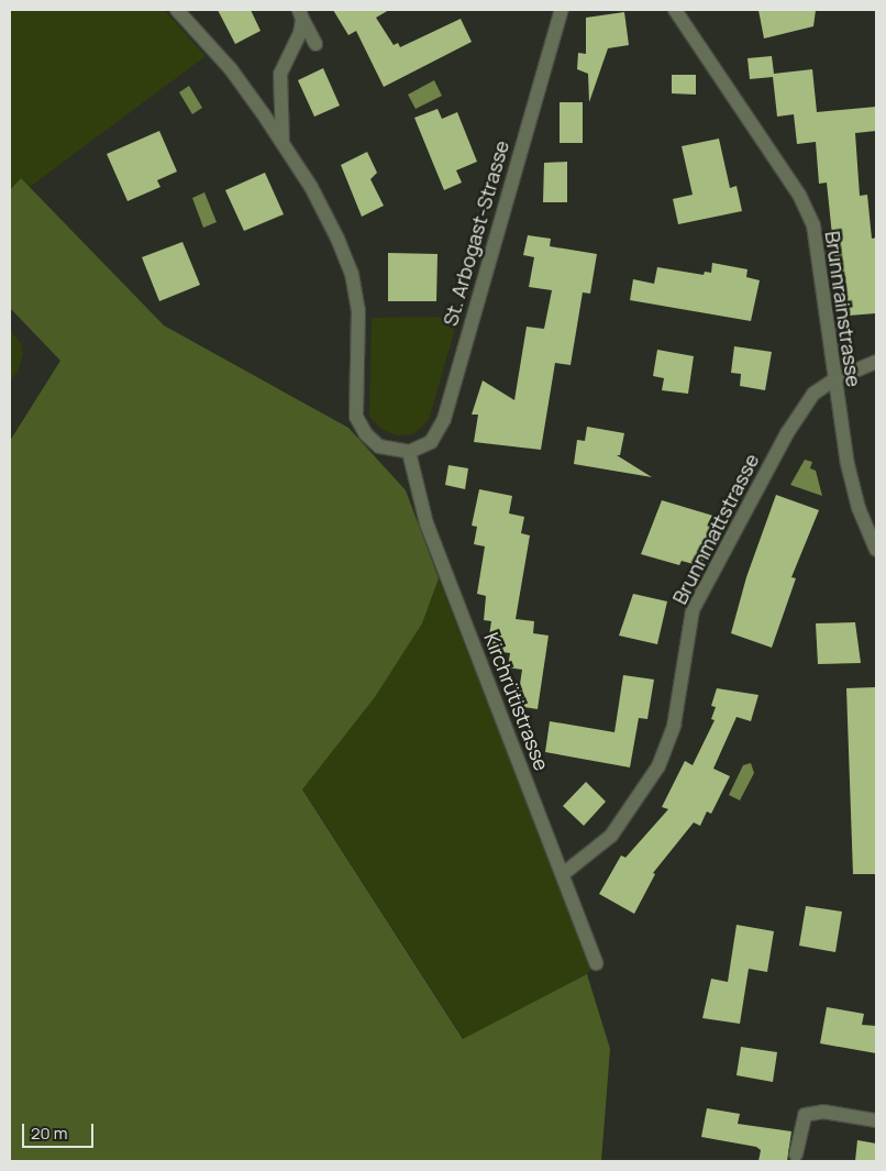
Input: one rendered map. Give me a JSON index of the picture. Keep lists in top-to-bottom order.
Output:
{
  "streets": {
    "street": [
      "St. Arbogast-Strasse",
      "Brunnrainstrasse",
      "Brunnmattstrasse",
      "Kirchrütistrasse"
    ]
  },
  "crossings": [
    ["St. Arbogast-Strasse", "Kirchrütistrasse"],
    ["Brunnrainstrasse", "Brunnmattstrasse"],
    ["Brunnmattstrasse", "Kirchrütistrasse"]
  ],
  "scale_bar": "20 m"
}
